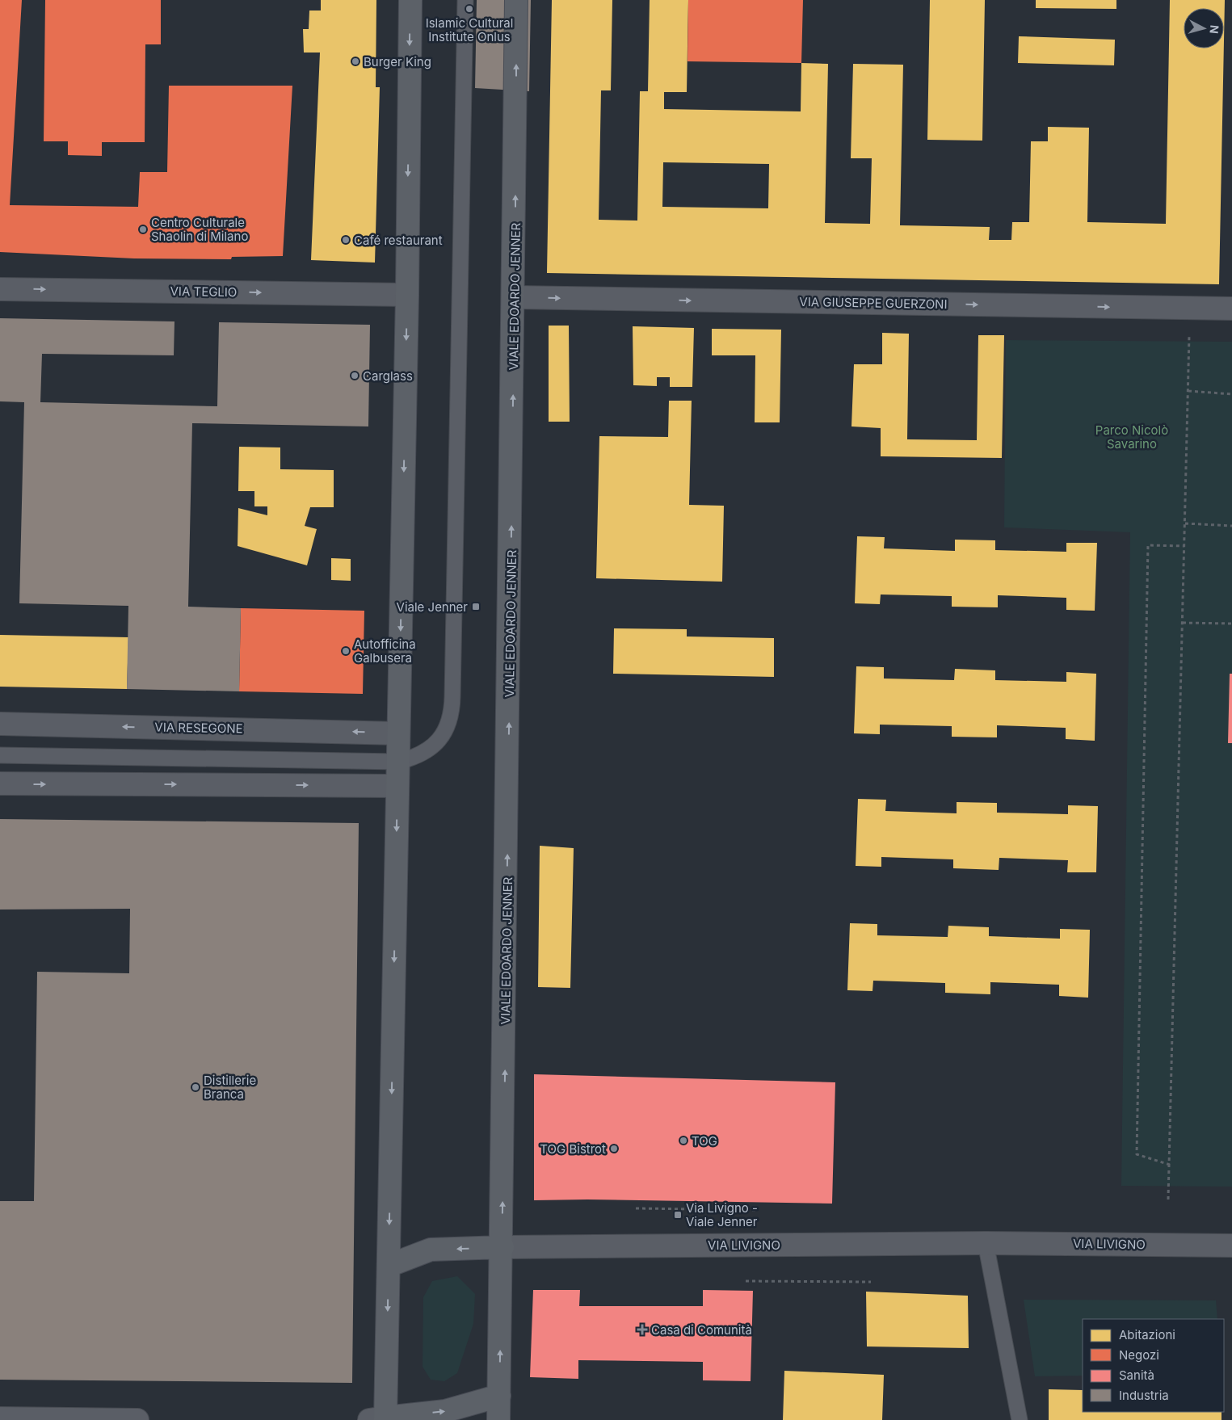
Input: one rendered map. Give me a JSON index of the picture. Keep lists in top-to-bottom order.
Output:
{
  "streets": {
    "main road": ["VIALE EDOARDO JENNER"],
    "street": [
      "VIA TEGLIO",
      "VIA GIUSEPPE GUERZONI",
      "VIA RESEGONE",
      "VIA LIVIGNO"
    ]
  },
  "crossings": [
    ["VIALE EDOARDO JENNER", "VIA GIUSEPPE GUERZONI"],
    ["VIALE EDOARDO JENNER", "VIA LIVIGNO"]
  ],
  "one_way": ["VIA TEGLIO", "VIA GIUSEPPE GUERZONI"],
  "parks": ["Parco Nicolò Savarino"],
  "places": {
    "other": [
      "Islamic Cultural Institute Onlus",
      "Burger King",
      "Centro Culturale Shaolin di Milano",
      "Café restaurant",
      "Carglass",
      "Autofficina Galbusera",
      "Distillerie Branca",
      "TOG",
      "TOG Bistrot"
    ],
    "transit": ["Viale Jenner", "Via Livigno - Viale Jenner"],
    "health": ["Casa di Comunità"]
  },
  "legend": [
    "Abitazioni",
    "Negozi",
    "Sanità",
    "Industria"
  ],
  "north": "right"
}
